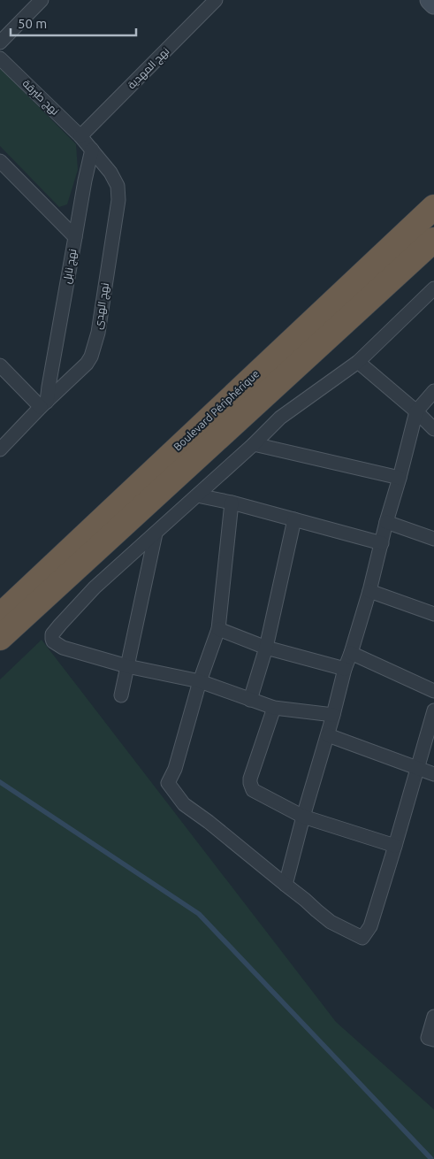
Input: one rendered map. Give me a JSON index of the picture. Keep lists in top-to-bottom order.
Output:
{
  "streets": {
    "highway": ["Boulevard Périphérique"],
    "street": [
      "نهج المهدية",
      "نهج طبرقة",
      "نهج نابل",
      "نهج الهدى"
    ]
  },
  "crossings": [
    ["نهج المهدية", "نهج طبرقة"],
    ["نهج المهدية", "نهج الهدى"],
    ["نهج طبرقة", "نهج الهدى"],
    ["نهج نابل", "نهج الهدى"]
  ],
  "scale_bar": "50 m"
}
